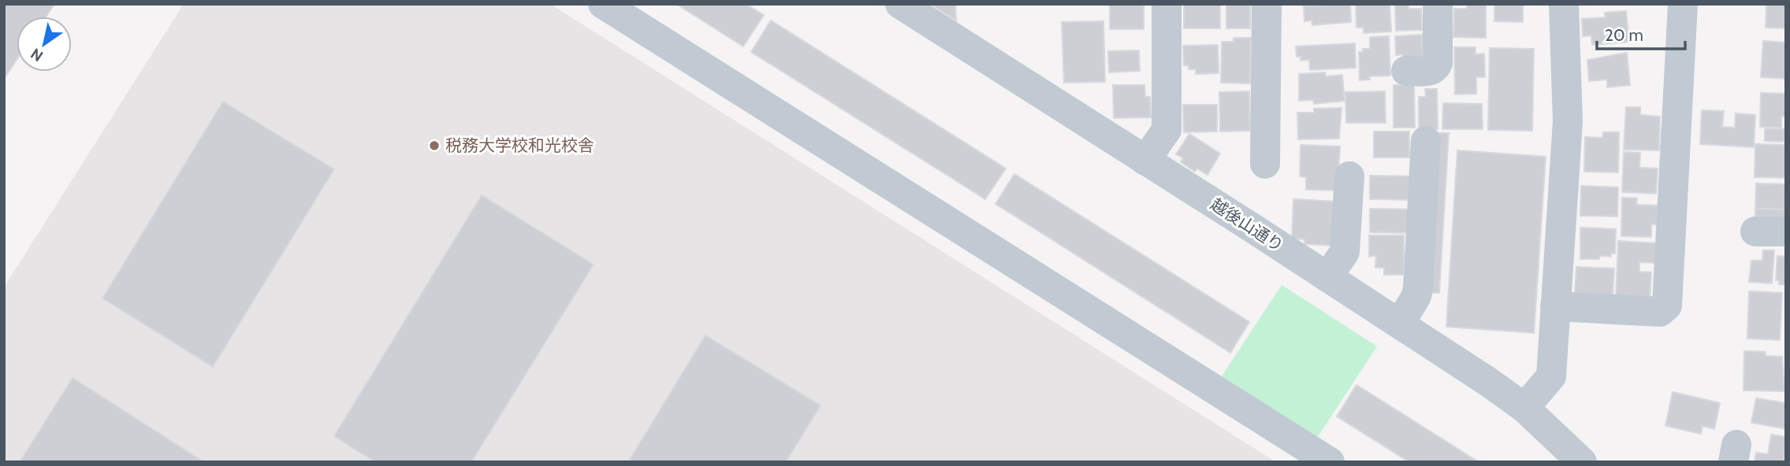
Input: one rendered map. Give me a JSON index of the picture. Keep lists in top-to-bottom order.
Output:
{
  "streets": {
    "street": ["越後山通り"]
  },
  "places": ["税務大学校和光校舎"],
  "scale_bar": "20 m",
  "north": "bottom left"
}
